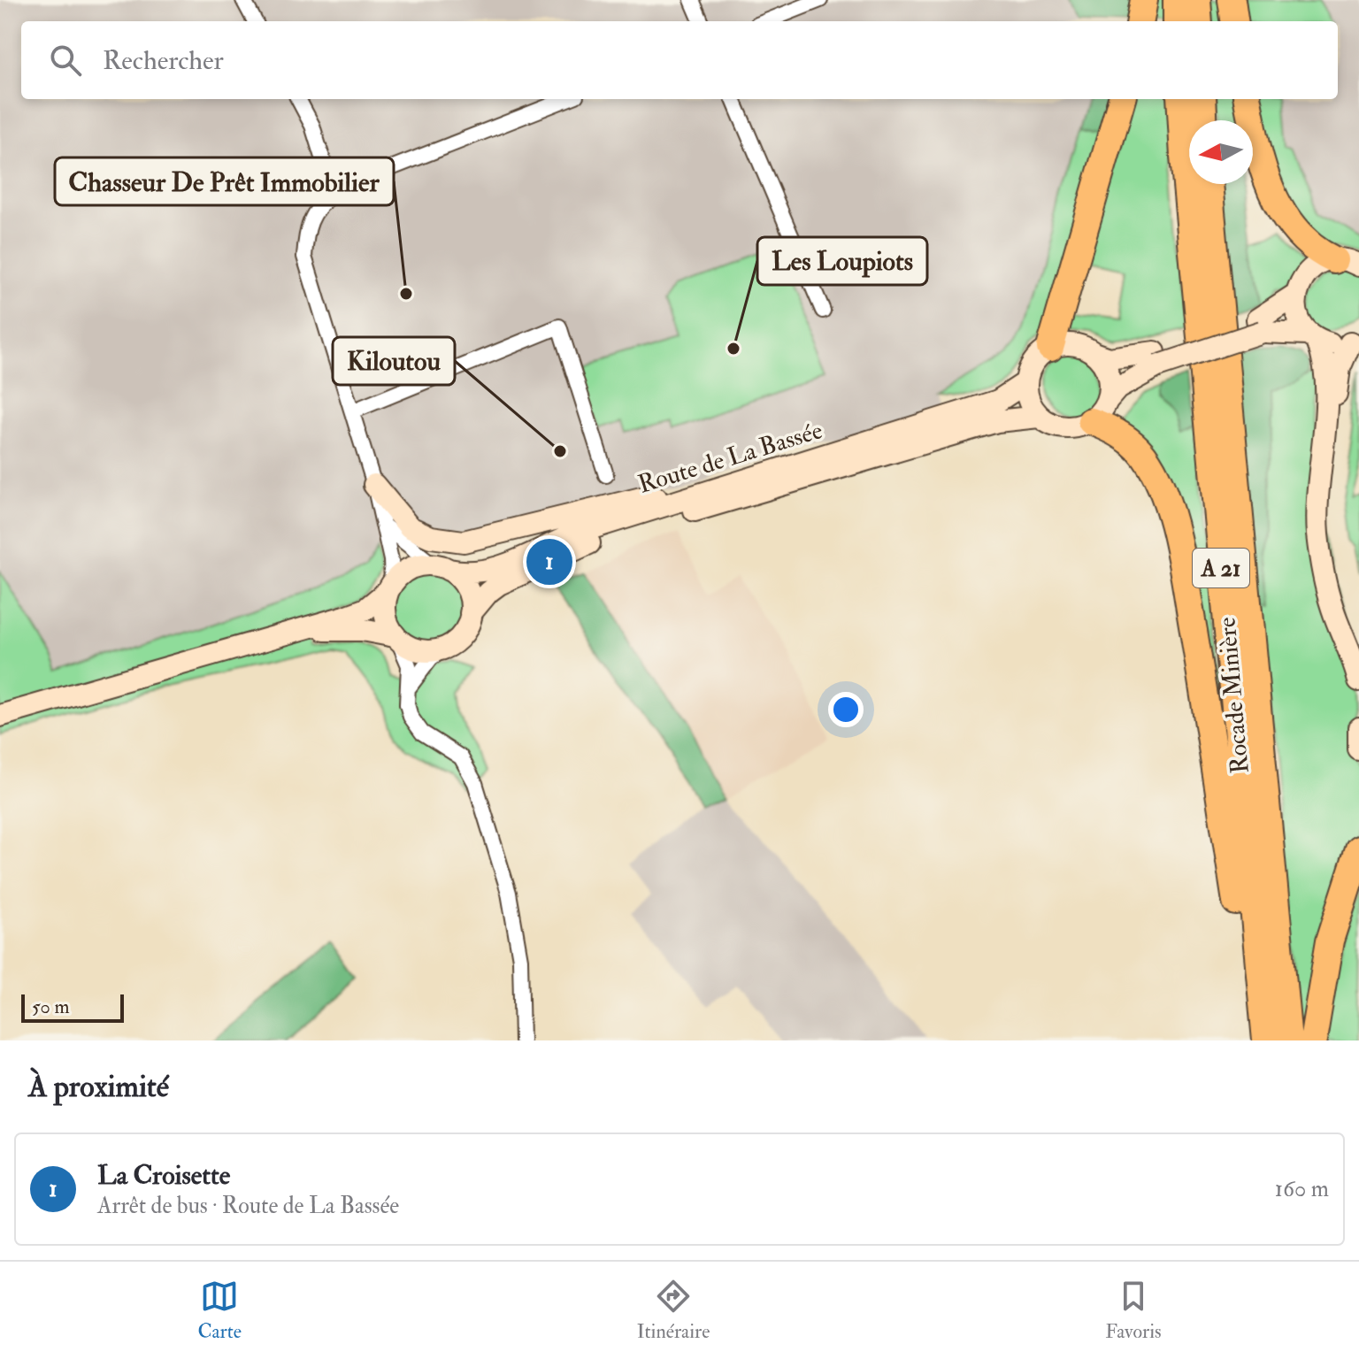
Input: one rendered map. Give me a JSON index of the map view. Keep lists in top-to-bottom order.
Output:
{
  "streets": {
    "highway": ["A 21", "Rocade Minière"],
    "main road": ["Route de La Bassée"]
  },
  "places": ["Chasseur De Prêt Immobilier", "Les Loupiots", "Kiloutou"],
  "scale_bar": "50 m",
  "north": "left",
  "page": {
    "search": "Rechercher",
    "pins": "1",
    "scale": "50 m",
    "heading": "À proximité",
    "list": [
      {
        "mark": "1",
        "name": "La Croisette",
        "note": "Arrêt de bus · Route de La Bassée",
        "value": "160 m"
      }
    ],
    "nav": ["Carte", "Itinéraire", "Favoris"]
  }
}
